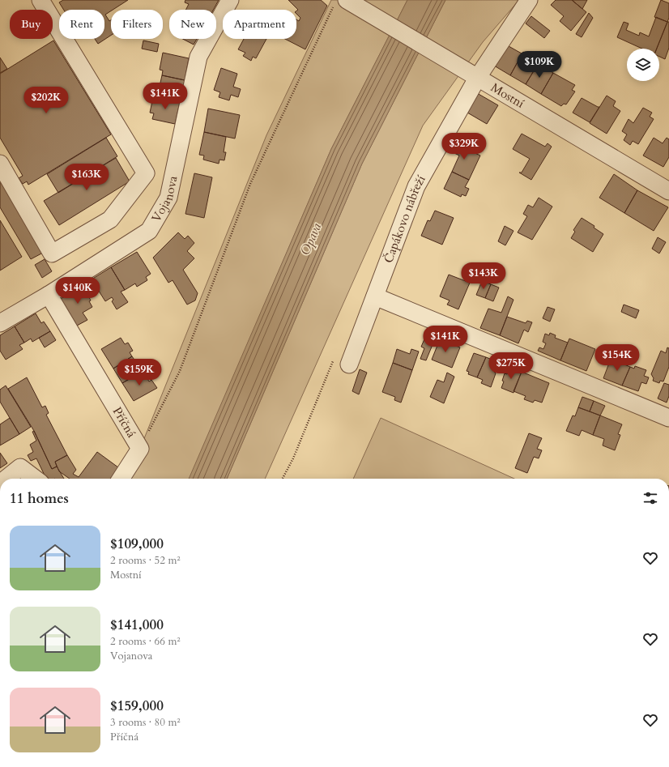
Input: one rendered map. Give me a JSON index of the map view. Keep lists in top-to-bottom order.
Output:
{
  "streets": {
    "street": [
      "Mostní",
      "Vojanova",
      "Čapákovo nábřeží",
      "Příčná"
    ]
  },
  "crossings": [
    ["Mostní", "Čapákovo nábřeží"],
    ["Vojanova", "Příčná"]
  ],
  "water": ["Opava"],
  "page": {
    "chip": [
      "Buy",
      "Rent",
      "Filters",
      "New",
      "Apartment"
    ],
    "price": [
      "$109K",
      "$141K",
      "$202K",
      "$329K",
      "$163K",
      "$143K",
      "$140K",
      "$141K",
      "$154K",
      "$275K",
      "$159K"
    ],
    "heading": "11 homes",
    "list": [
      {
        "name": "$109,000",
        "note": "2 rooms · 52 m² · Mostní"
      },
      {
        "name": "$141,000",
        "note": "2 rooms · 66 m² · Vojanova"
      },
      {
        "name": "$159,000",
        "note": "3 rooms · 80 m² · Příčná"
      }
    ]
  }
}
